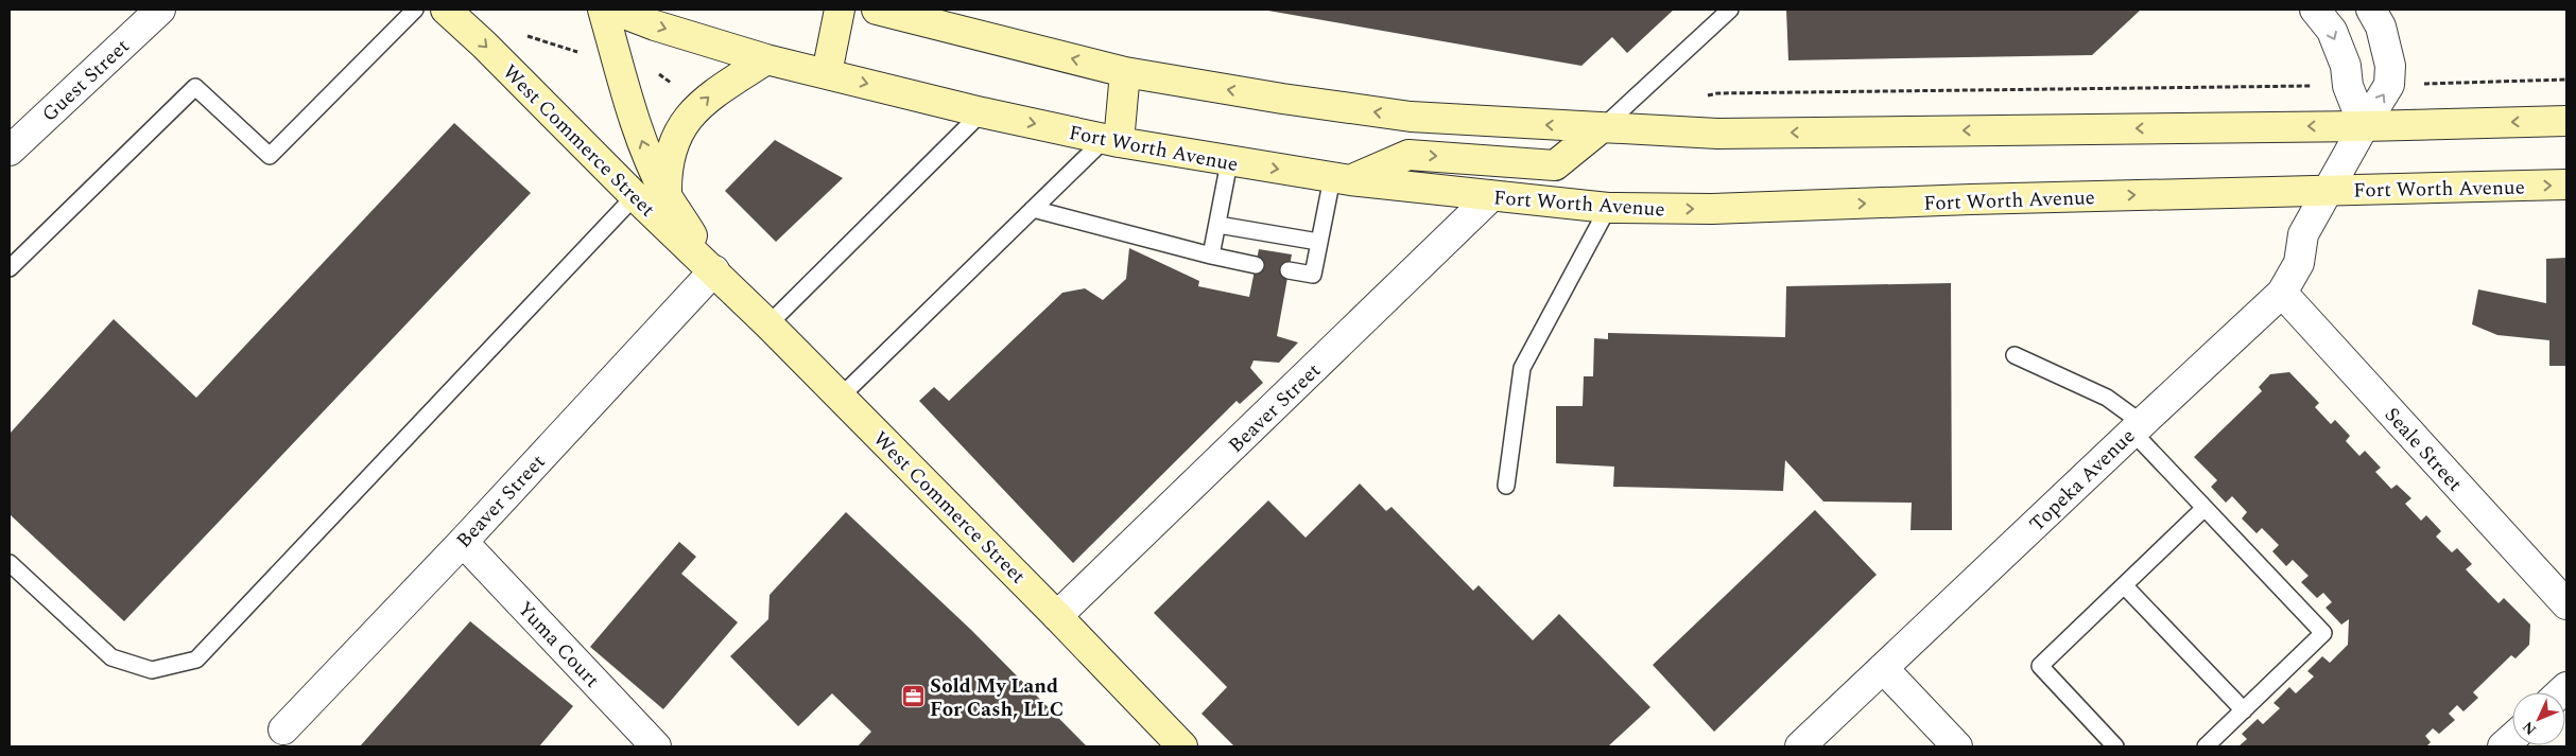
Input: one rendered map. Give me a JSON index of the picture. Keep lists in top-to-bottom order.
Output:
{
  "streets": {
    "main road": ["West Commerce Street", "Fort Worth Avenue"],
    "street": [
      "Guest Street",
      "Beaver Street",
      "Seale Street",
      "Topeka Avenue",
      "Yuma Court"
    ]
  },
  "crossings": [
    ["West Commerce Street", "Beaver Street"],
    ["Fort Worth Avenue", "Beaver Street"],
    ["Fort Worth Avenue", "Topeka Avenue"],
    ["Beaver Street", "Yuma Court"],
    ["Seale Street", "Topeka Avenue"]
  ],
  "places": {
    "office": ["Sold My Land For Cash, LLC"]
  },
  "north": "bottom left"
}
